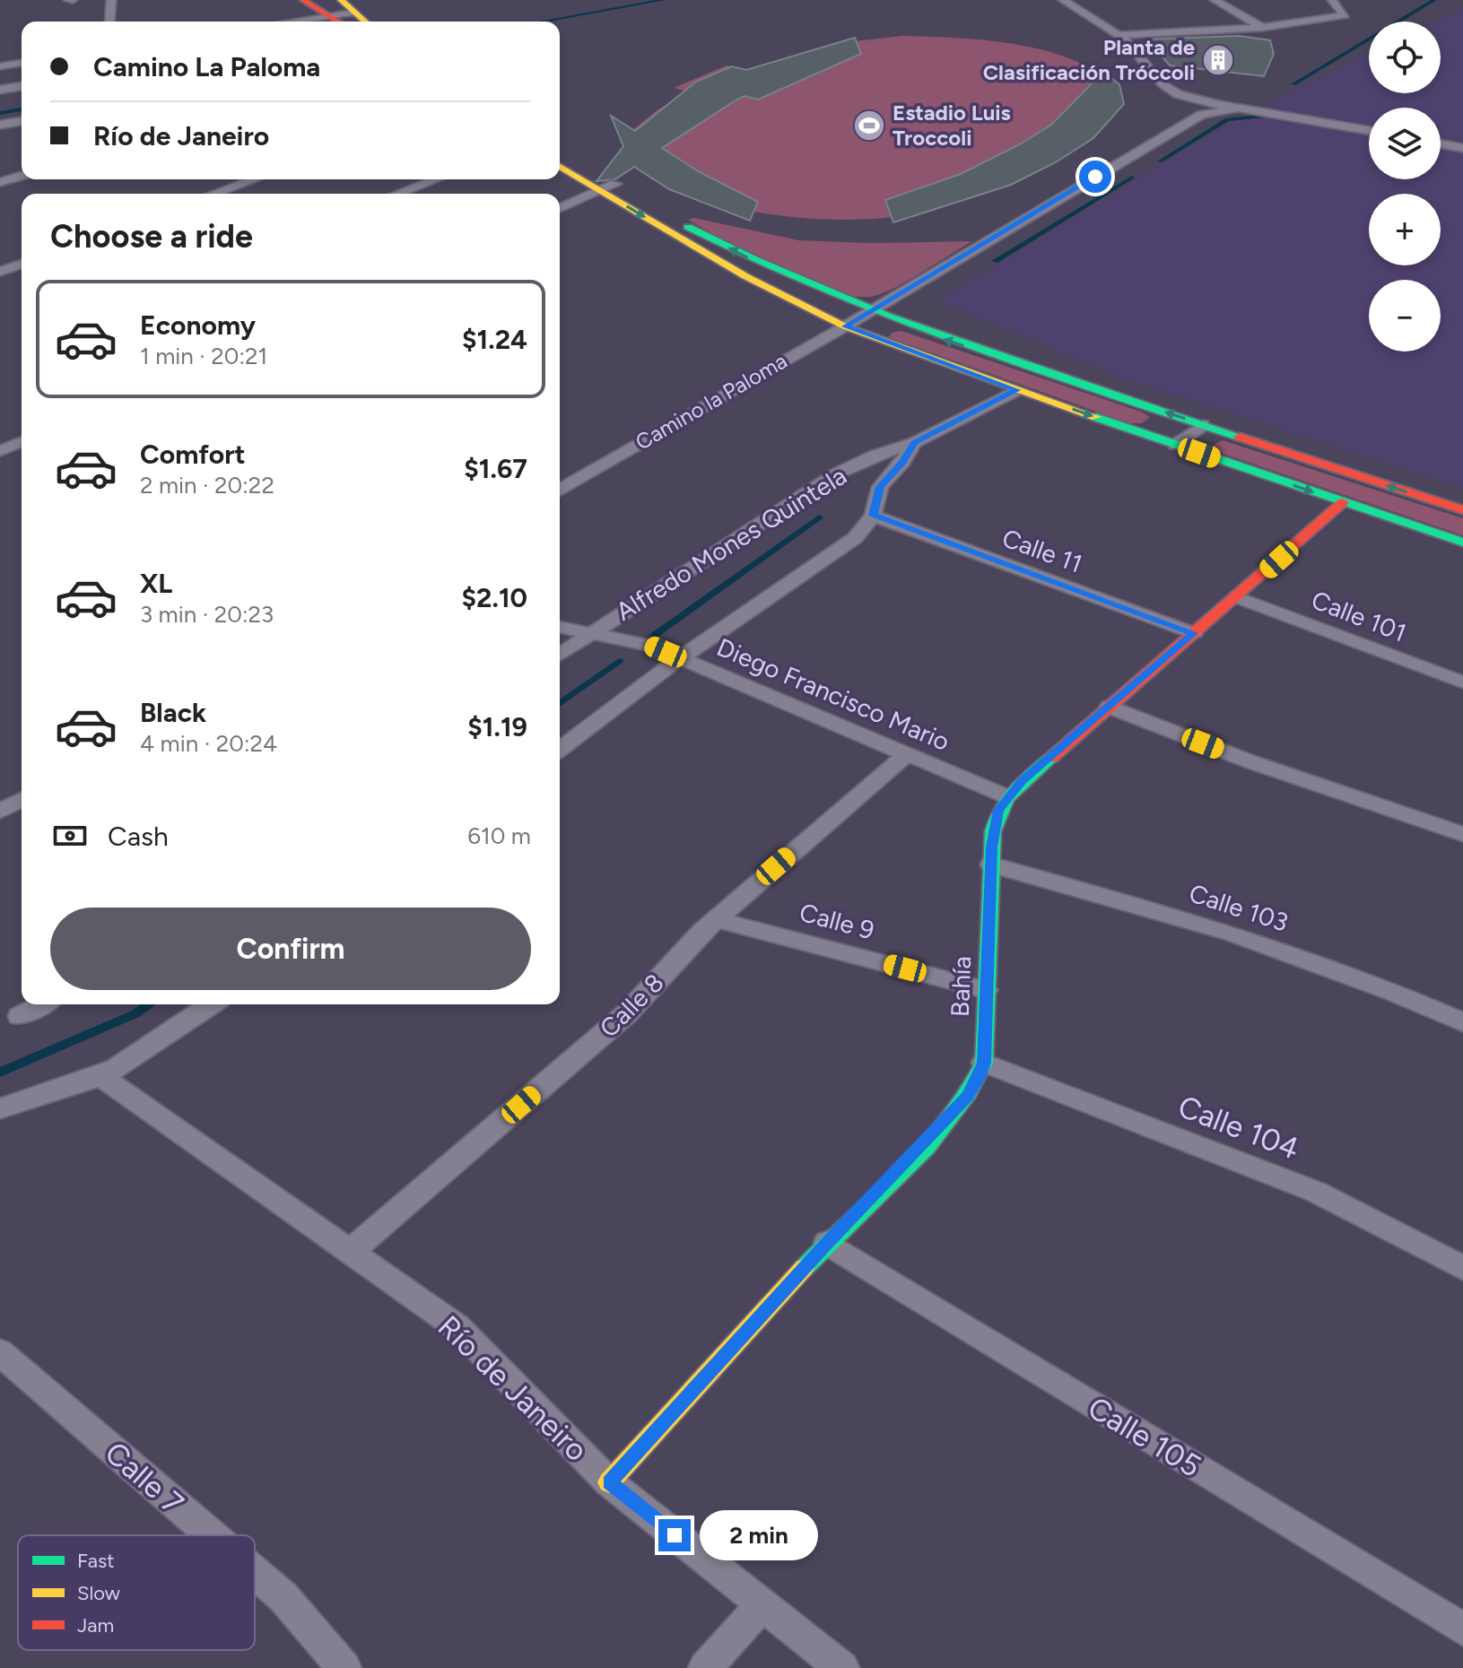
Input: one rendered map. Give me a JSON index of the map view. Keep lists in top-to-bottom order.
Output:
{
  "streets": {
    "street": [
      "Camino la Paloma",
      "Alfredo Mones Quintela",
      "Calle 11",
      "Calle 101",
      "Diego Francisco Mario",
      "Calle 103",
      "Calle 9",
      "Bahía",
      "Calle 8",
      "Calle 104",
      "Río de Janeiro",
      "Calle 105",
      "Calle 7"
    ]
  },
  "crossings": [
    ["Alfredo Mones Quintela", "Calle 11"],
    ["Alfredo Mones Quintela", "Diego Francisco Mario"],
    ["Calle 11", "Bahía"],
    ["Calle 101", "Bahía"],
    ["Diego Francisco Mario", "Bahía"],
    ["Diego Francisco Mario", "Calle 8"],
    ["Calle 103", "Bahía"],
    ["Calle 9", "Bahía"],
    ["Calle 9", "Calle 8"],
    ["Bahía", "Calle 104"],
    ["Bahía", "Río de Janeiro"],
    ["Bahía", "Calle 105"],
    ["Calle 8", "Río de Janeiro"]
  ],
  "places": {
    "building": ["Planta de Clasificación Tróccoli"],
    "sports": ["Estadio Luis Troccoli"]
  },
  "legend": ["Fast", "Slow", "Jam"],
  "page": {
    "map_buttons": ["+", "−"],
    "banner": ["Camino La Paloma", "Río de Janeiro"],
    "heading": "Choose a ride",
    "list": [
      {
        "name": "Economy",
        "note": "1 min · 20:21",
        "value": "$1.24"
      },
      {
        "name": "Comfort",
        "note": "2 min · 20:22",
        "value": "$1.67"
      },
      {
        "name": "XL",
        "note": "3 min · 20:23",
        "value": "$2.10"
      },
      {
        "name": "Black",
        "note": "4 min · 20:24",
        "value": "$1.19"
      }
    ],
    "pay": ["Cash", "610 m"],
    "buttons": "Confirm",
    "bubble": "2 min"
  }
}
